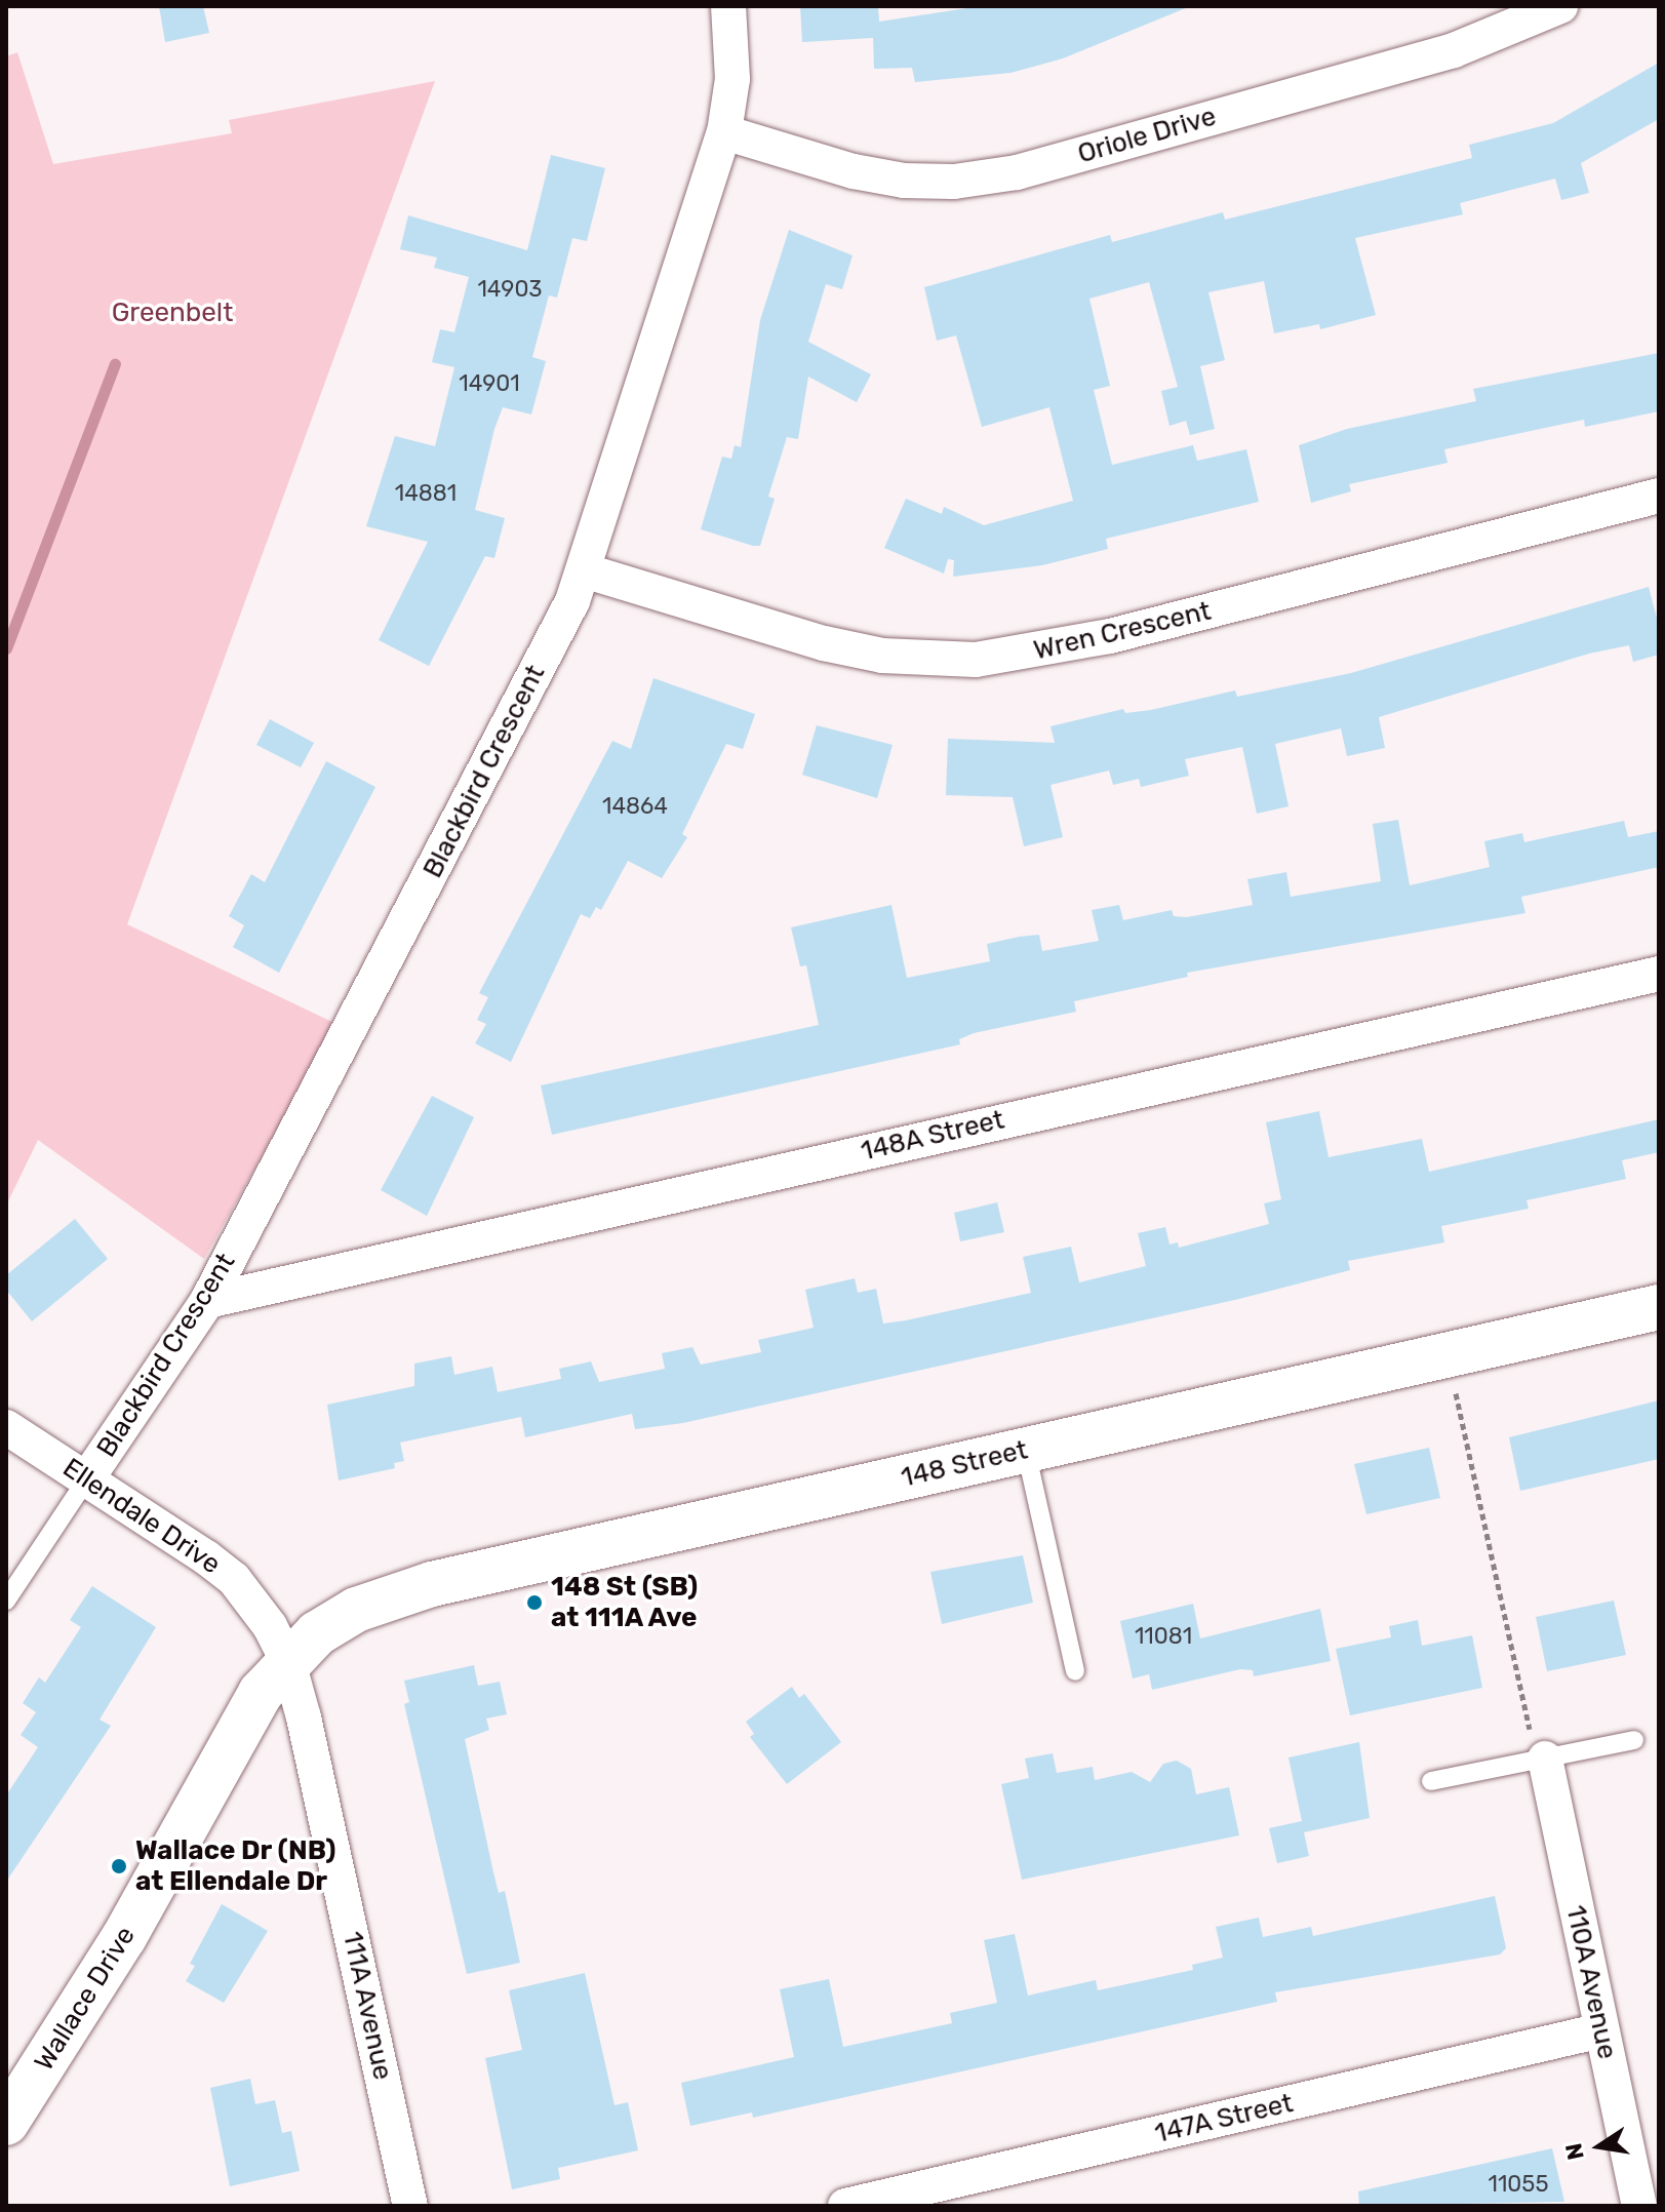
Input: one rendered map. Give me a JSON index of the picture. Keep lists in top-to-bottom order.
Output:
{
  "streets": {
    "street": [
      "Oriole Drive",
      "Wren Crescent",
      "Blackbird Crescent",
      "148A Street",
      "148 Street",
      "Ellendale Drive",
      "110A Avenue",
      "Wallace Drive",
      "111A Avenue",
      "147A Street"
    ]
  },
  "crossings": [
    ["Oriole Drive", "Blackbird Crescent"],
    ["Wren Crescent", "Blackbird Crescent"],
    ["Blackbird Crescent", "148A Street"],
    ["Blackbird Crescent", "Ellendale Drive"],
    ["148 Street", "Ellendale Drive"],
    ["148 Street", "Wallace Drive"],
    ["148 Street", "111A Avenue"],
    ["Ellendale Drive", "Wallace Drive"],
    ["Ellendale Drive", "111A Avenue"],
    ["110A Avenue", "147A Street"],
    ["Wallace Drive", "111A Avenue"]
  ],
  "parks": ["Greenbelt"],
  "places": ["148 St (SB) at 111A Ave", "Wallace Dr (NB) at Ellendale Dr"],
  "house_numbers": [
    "14903",
    "14901",
    "14881",
    "14864",
    "11081",
    "11055"
  ],
  "north": "left"
}
